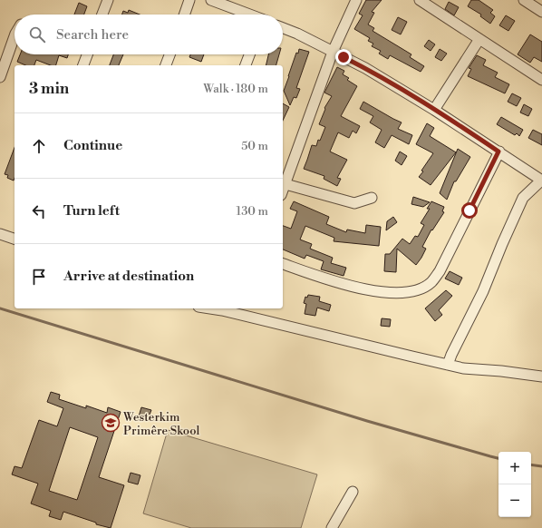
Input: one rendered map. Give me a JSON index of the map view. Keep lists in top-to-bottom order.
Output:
{
  "places": {
    "school or university": ["Westerkim Primêre Skool"]
  },
  "page": {
    "search": "Search here",
    "heading": ["3 min", "Walk · 180 m"],
    "list": [
      ["Continue", "50 m"],
      ["Turn left", "130 m"],
      "Arrive at destination"
    ],
    "map_buttons": ["+", "−"]
  }
}
